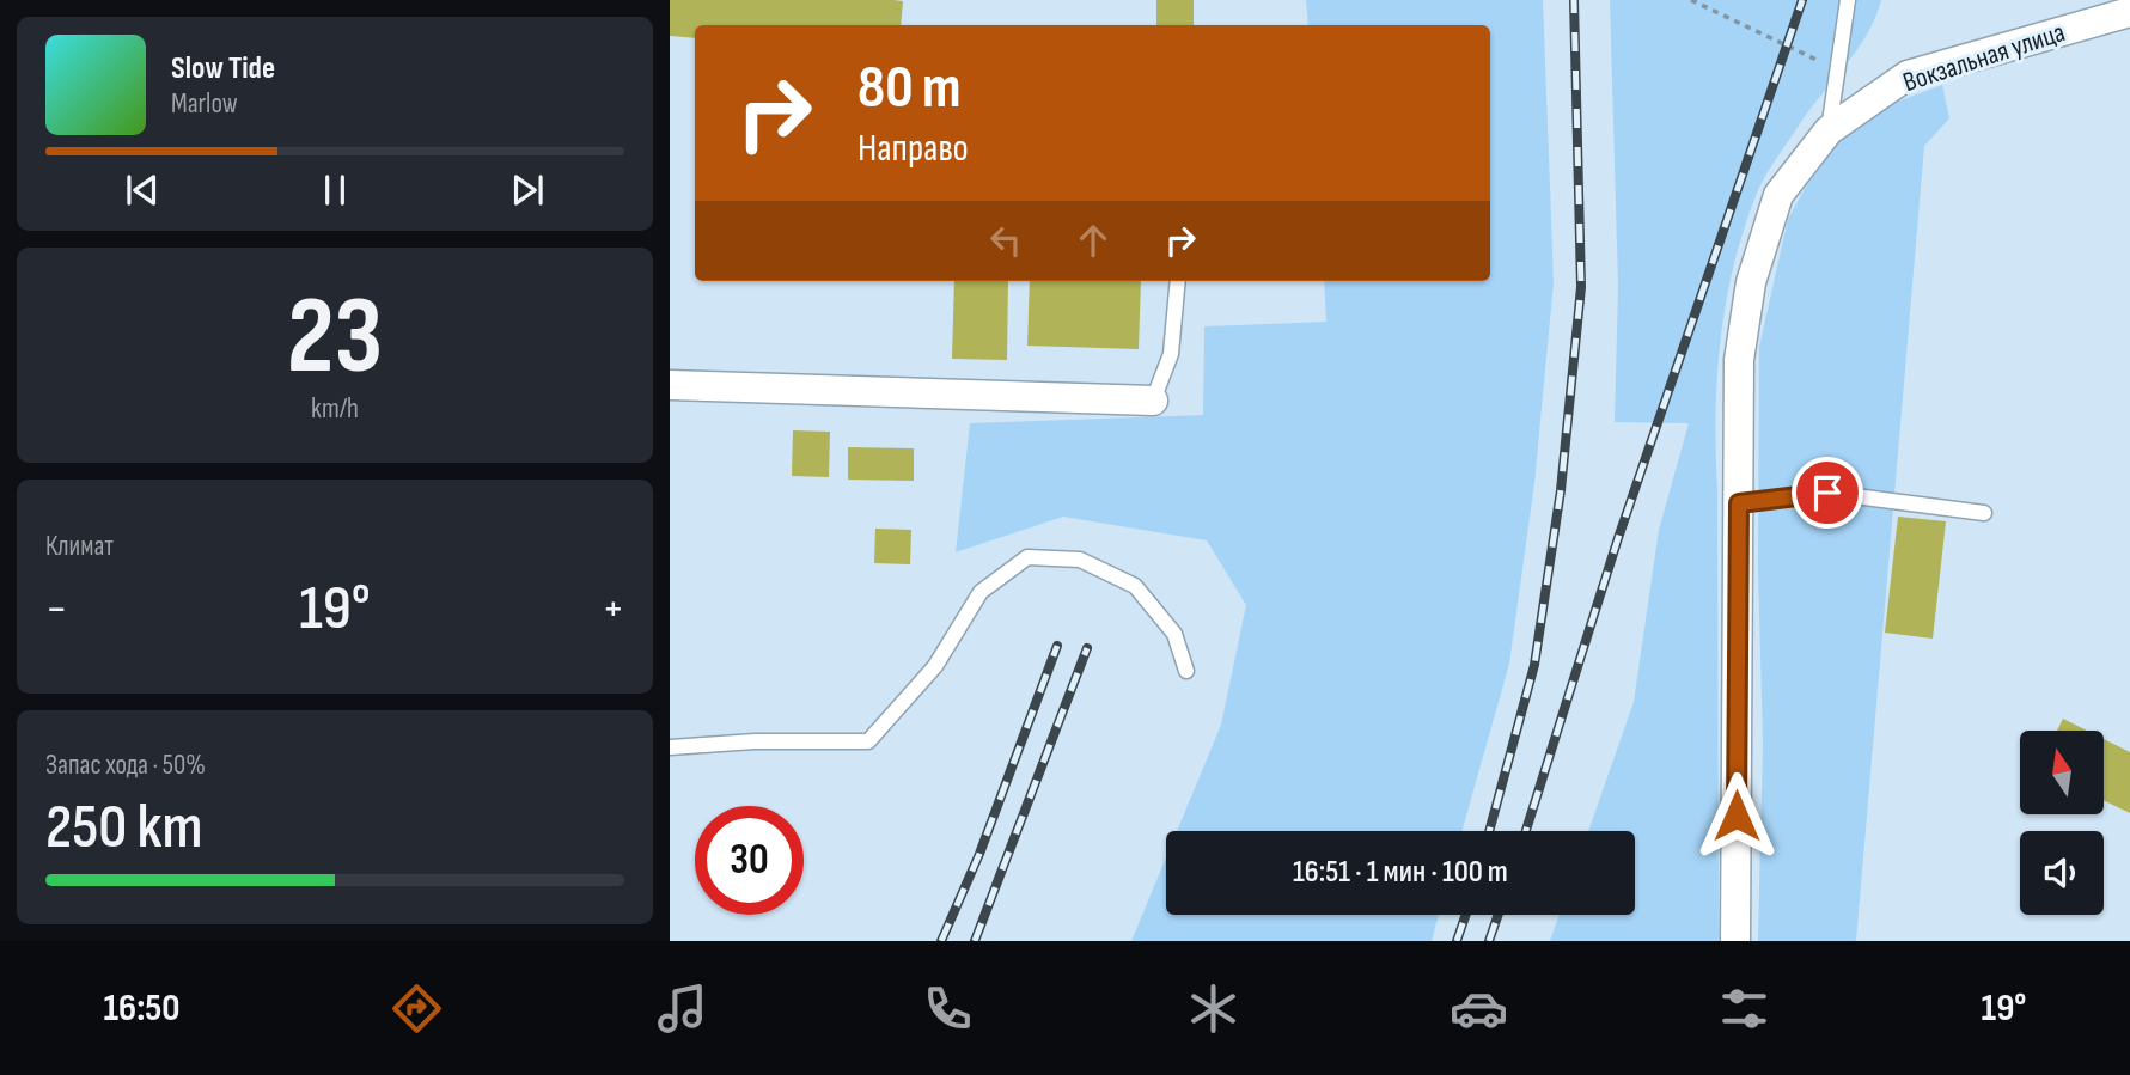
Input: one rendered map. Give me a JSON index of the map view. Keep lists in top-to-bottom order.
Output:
{
  "streets": {
    "street": ["Вокзальная улица"]
  },
  "north": "top",
  "page": {
    "turn": ["80 m", "Направо"],
    "song": ["Slow Tide", "Marlow"],
    "tile": [
      ["23", "km/h"],
      "Климат",
      ["Запас хода · 50%", "250 km"]
    ],
    "heat": ["−", "19°", "+"],
    "limit": "30",
    "trip": "16:51 · 1 мин · 100 m",
    "tabs": ["16:50", "19°"]
  }
}
